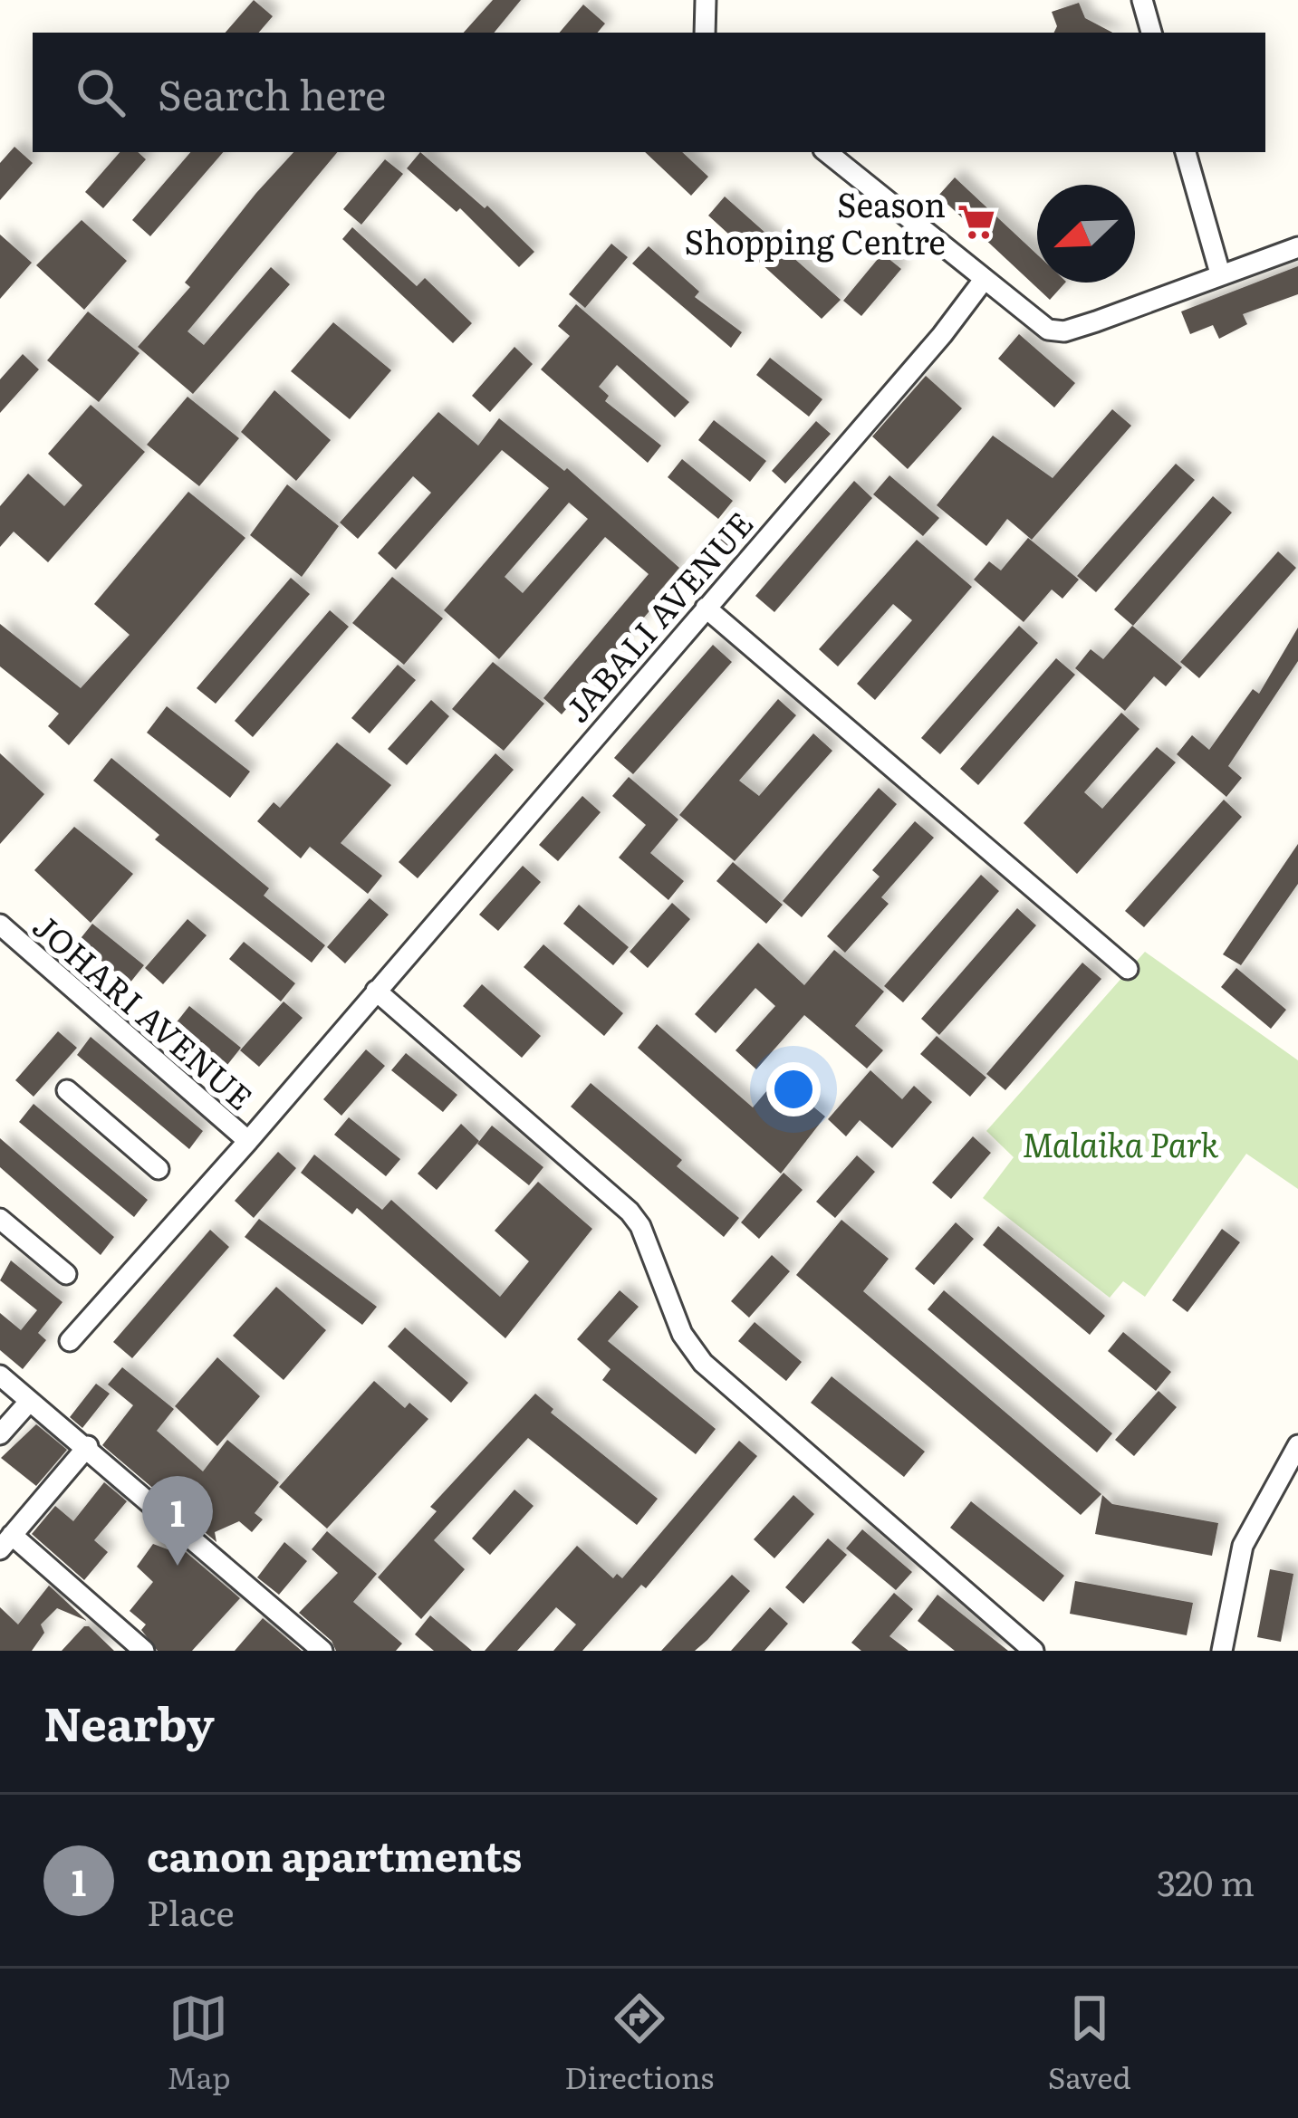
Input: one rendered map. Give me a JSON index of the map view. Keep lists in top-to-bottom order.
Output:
{
  "streets": {
    "street": ["JABALI AVENUE", "JOHARI AVENUE"]
  },
  "crossings": [
    ["JABALI AVENUE", "JOHARI AVENUE"]
  ],
  "parks": ["Malaika Park"],
  "places": {
    "supermarket": ["Season Shopping Centre"]
  },
  "north": "bottom left",
  "page": {
    "search": "Search here",
    "pins": "1",
    "heading": "Nearby",
    "list": [
      {
        "mark": "1",
        "name": "canon apartments",
        "note": "Place",
        "value": "320 m"
      }
    ],
    "nav": ["Map", "Directions", "Saved"]
  }
}
